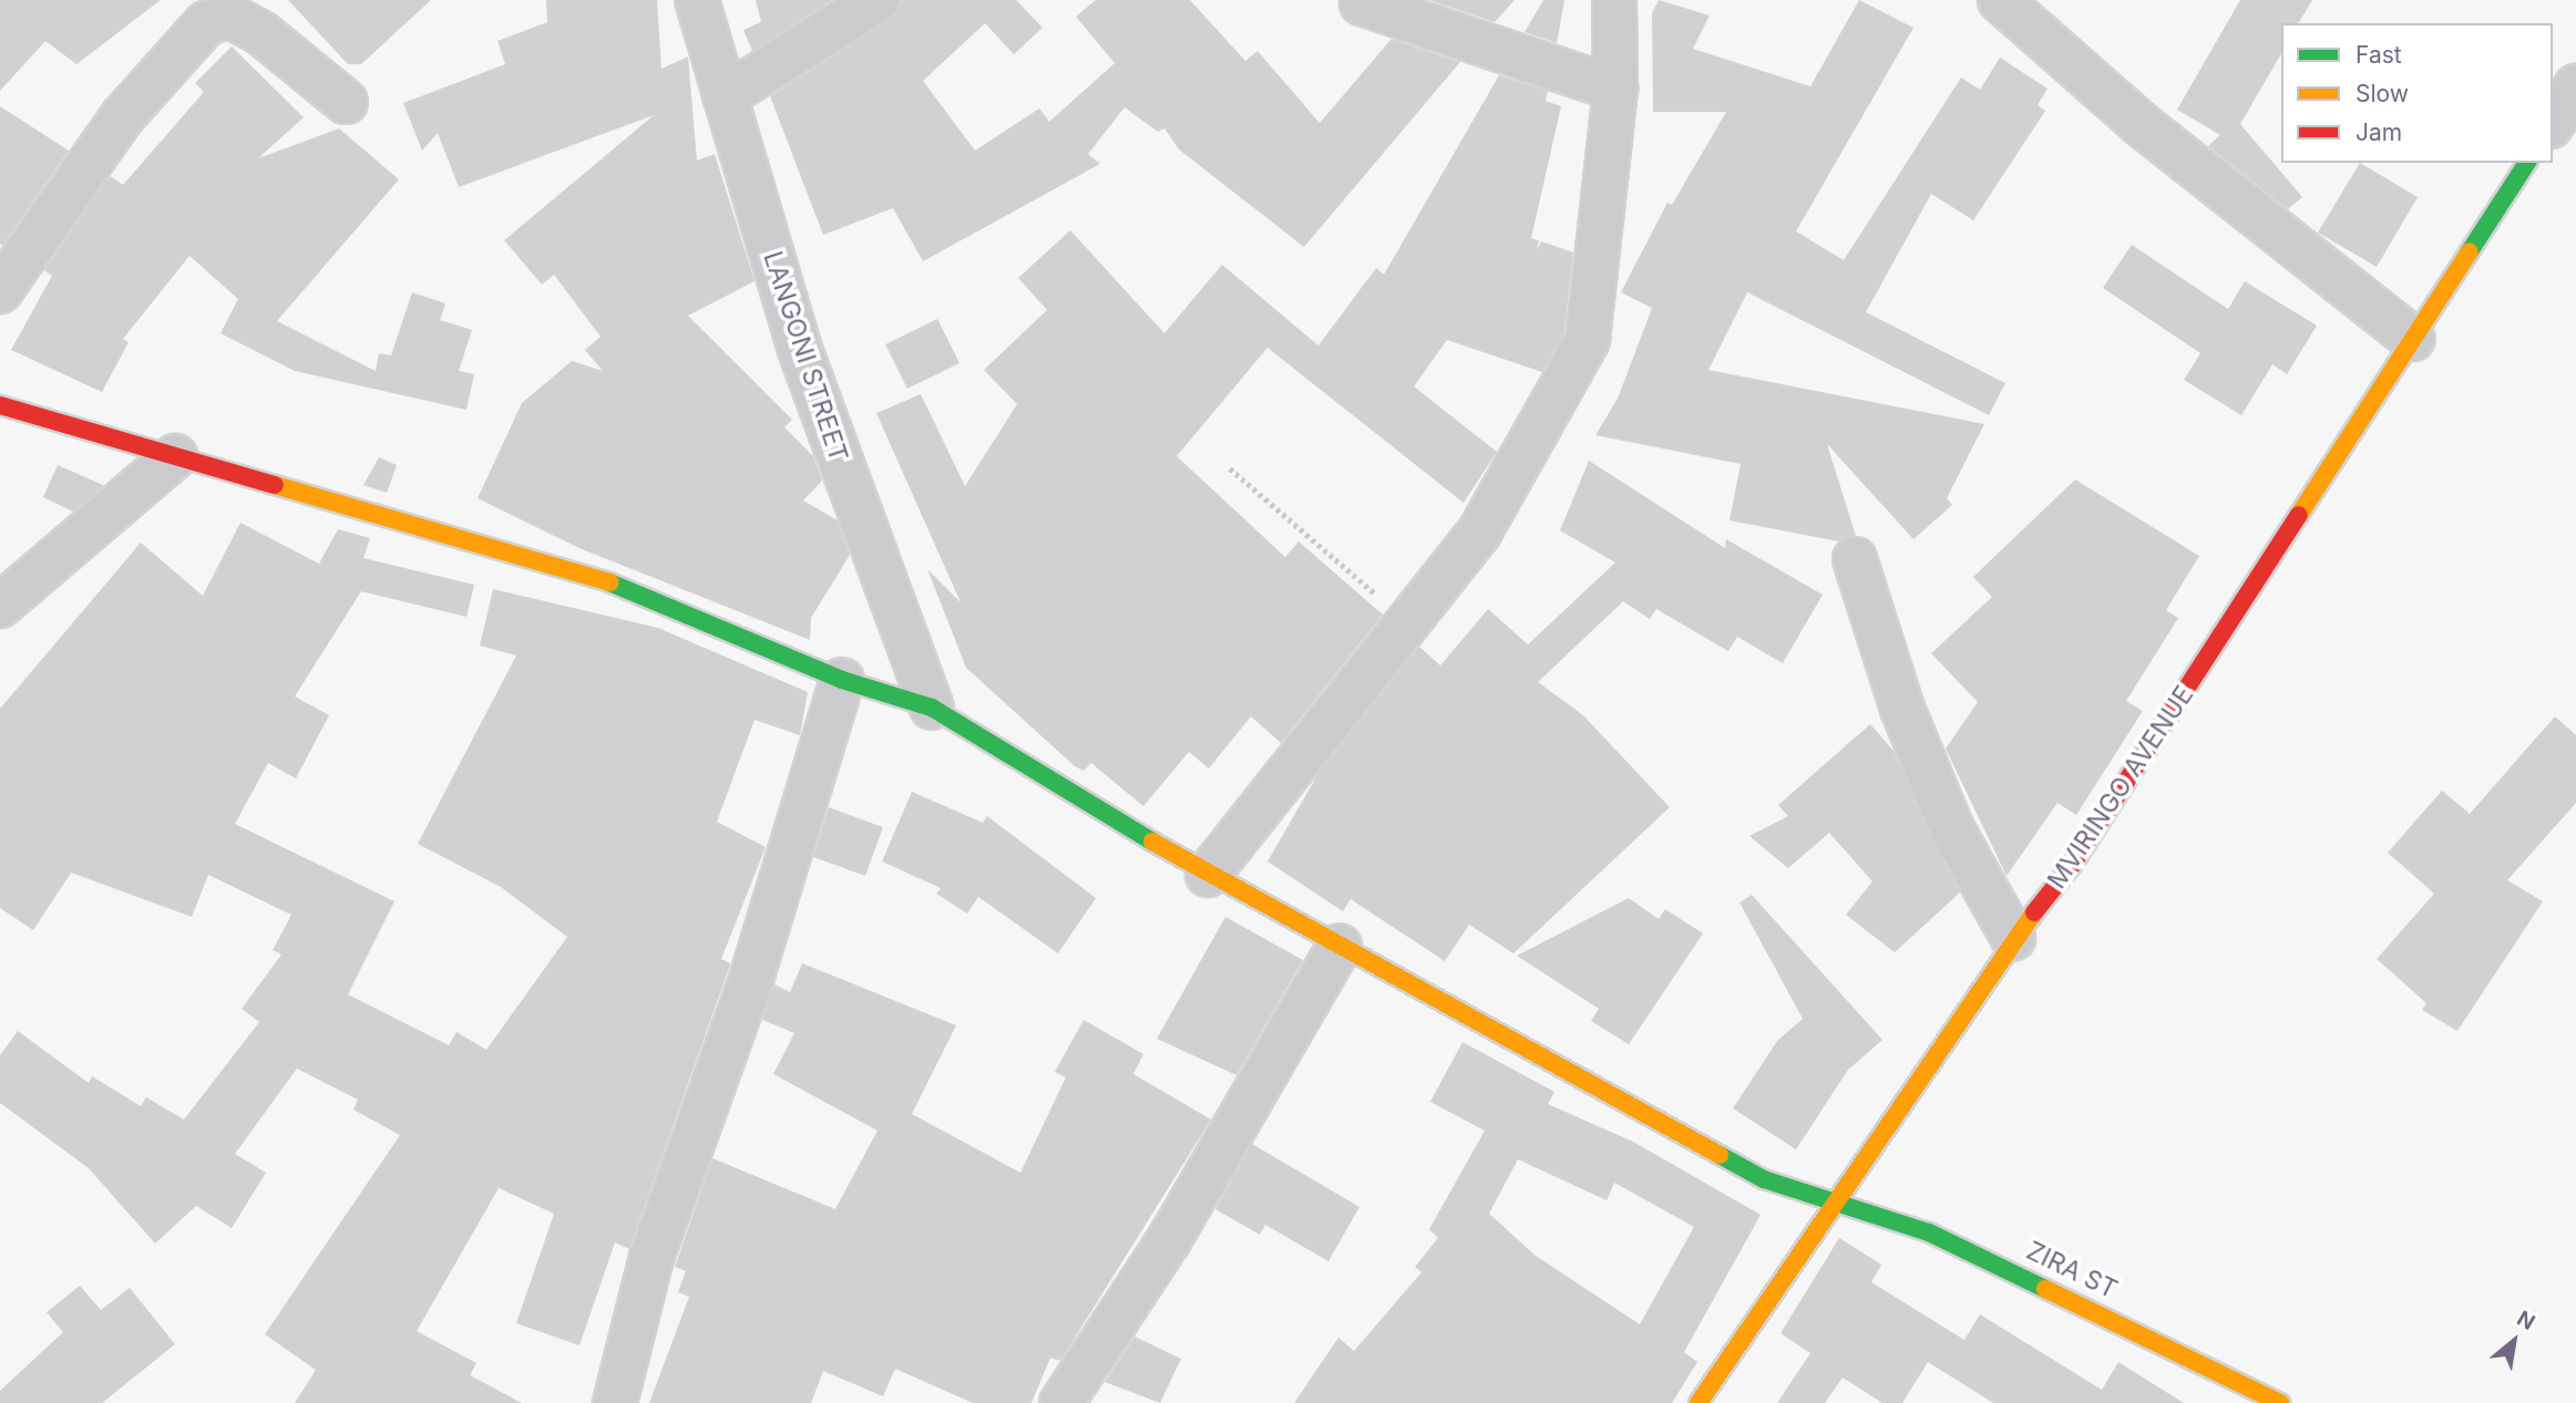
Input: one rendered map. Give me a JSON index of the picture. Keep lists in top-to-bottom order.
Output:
{
  "streets": {
    "street": ["LANGONI STREET", "MVIRINGO AVENUE", "ZIRA ST"]
  },
  "crossings": [
    ["LANGONI STREET", "ZIRA ST"],
    ["MVIRINGO AVENUE", "ZIRA ST"]
  ],
  "legend": ["Fast", "Slow", "Jam"],
  "north": "top right"
}
